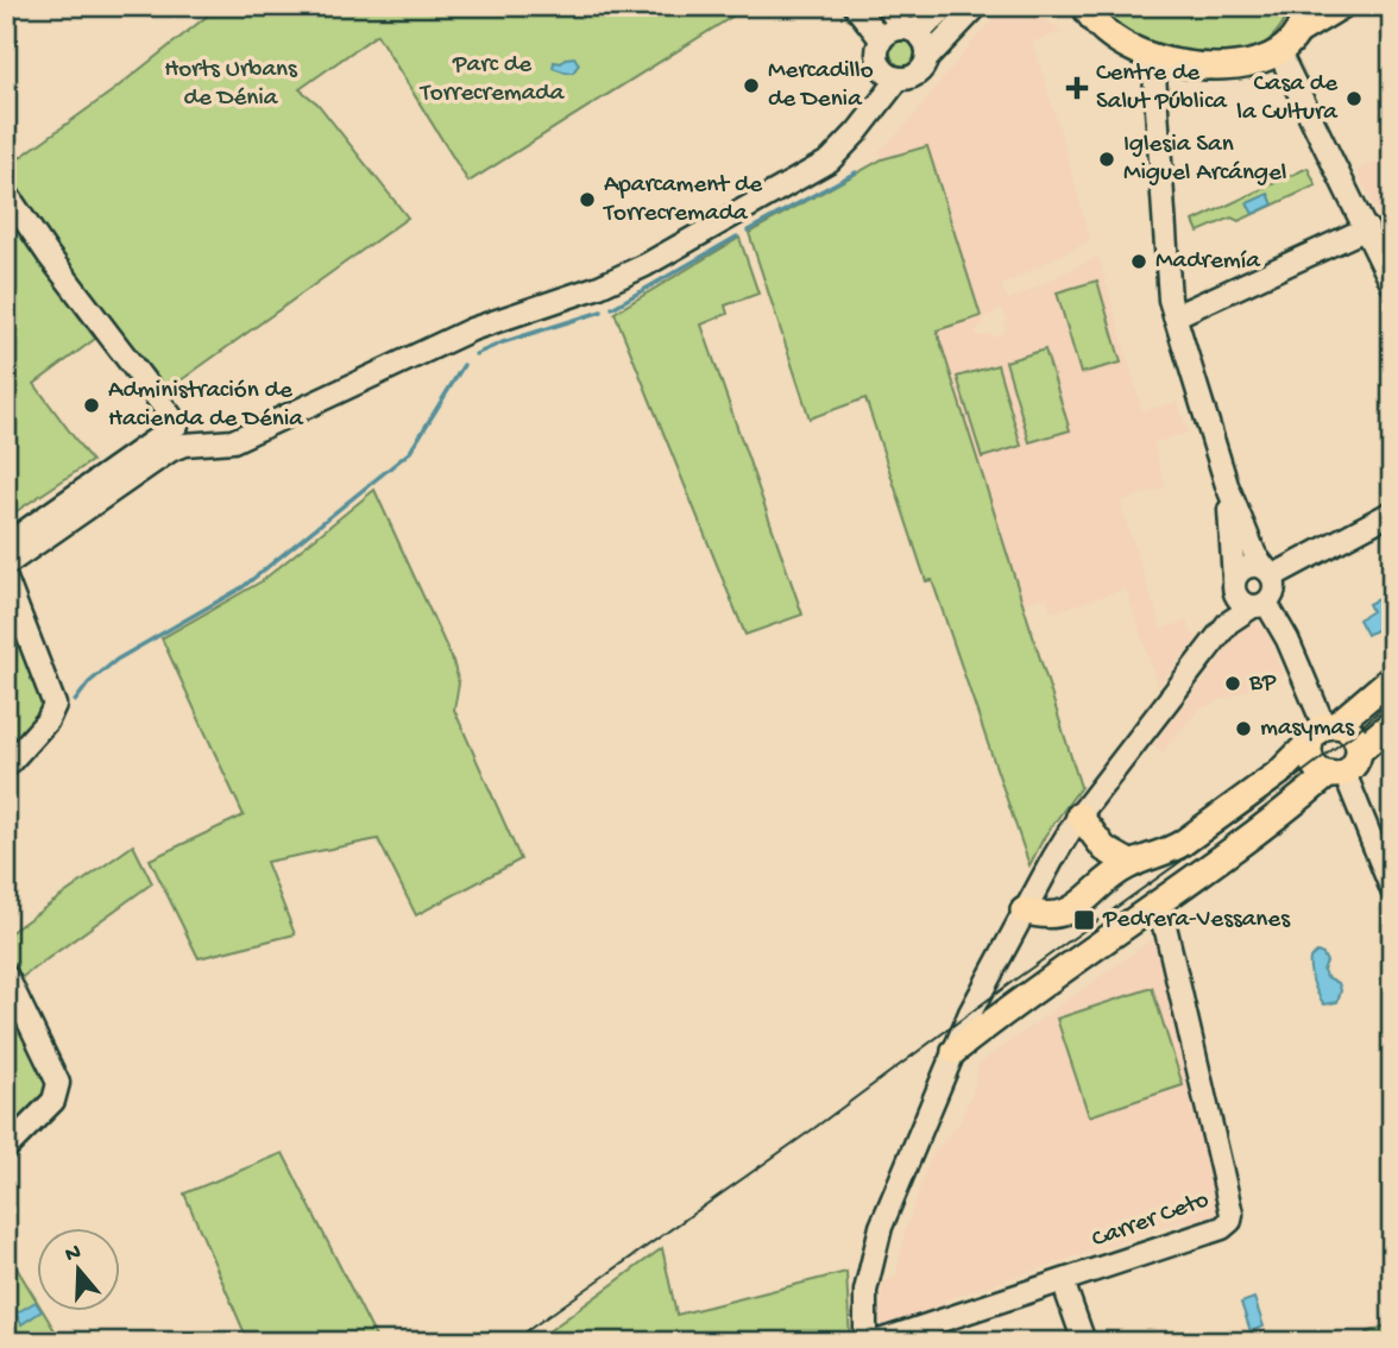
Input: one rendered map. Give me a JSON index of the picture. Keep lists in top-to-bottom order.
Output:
{
  "streets": {
    "street": ["Carrer Ceto"]
  },
  "parks": ["Parc de Torrecremada", "Horts Urbans de Dénia"],
  "places": {
    "other": [
      "Mercadillo de Denia",
      "Casa de la Cultura",
      "Iglesia San Miguel Arcángel",
      "Aparcament de Torrecremada",
      "Madremía",
      "Administración de Hacienda de Dénia",
      "BP",
      "masymas"
    ],
    "health": ["Centre de Salut Pública"],
    "transit": ["Pedrera-Vessanes"]
  },
  "north": "top"
}
